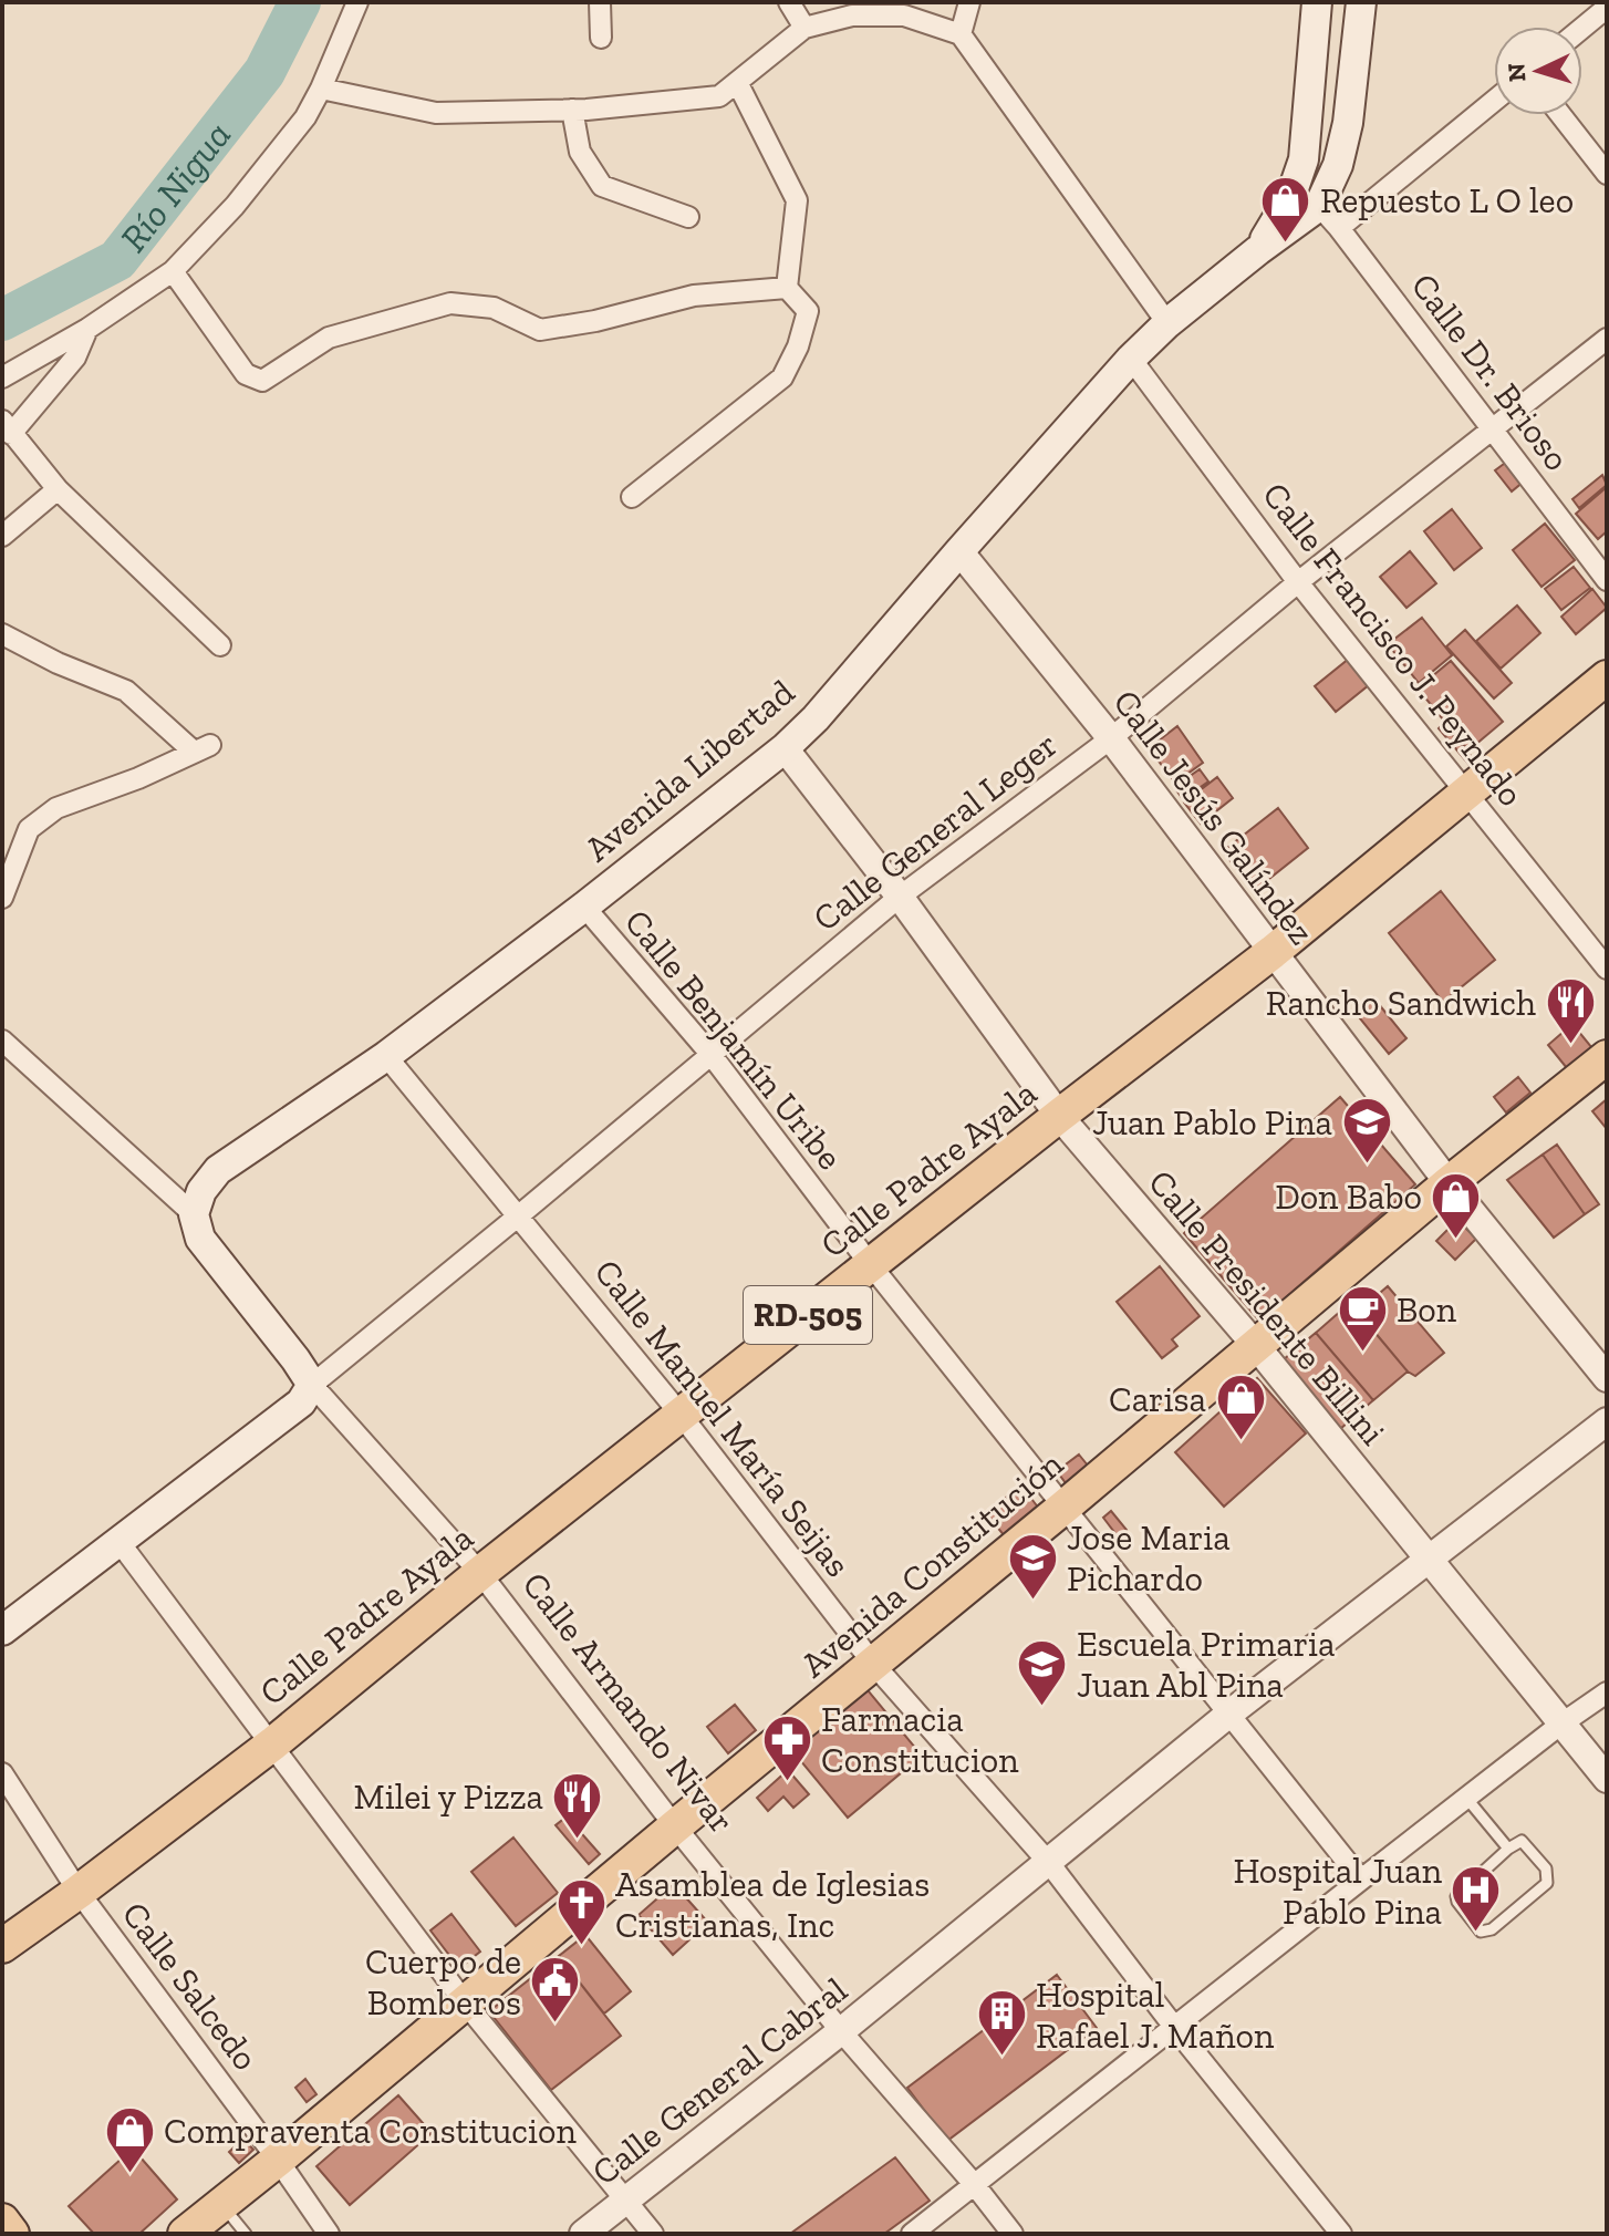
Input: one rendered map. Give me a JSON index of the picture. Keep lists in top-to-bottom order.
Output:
{
  "streets": {
    "main road": [
      "Avenida Libertad",
      "Calle Padre Ayala",
      "RD-505",
      "Avenida Constitución",
      "Calle Armando Nivar"
    ],
    "street": [
      "Calle Dr. Brioso",
      "Calle Francisco J. Peynado",
      "Calle Jesús Galíndez",
      "Calle General Leger",
      "Calle Benjamín Uribe",
      "Calle Presidente Billini",
      "Calle Manuel María Seijas",
      "Calle Salcedo",
      "Calle General Cabral"
    ]
  },
  "crossings": [
    ["Calle Dr. Brioso", "Avenida Libertad"],
    ["Calle Dr. Brioso", "Calle General Leger"],
    ["Calle Francisco J. Peynado", "Avenida Libertad"],
    ["Calle Francisco J. Peynado", "Calle General Leger"],
    ["Calle Francisco J. Peynado", "Calle Padre Ayala"],
    ["Avenida Libertad", "Calle Jesús Galíndez"],
    ["Avenida Libertad", "Calle Benjamín Uribe"],
    ["Avenida Libertad", "Calle Presidente Billini"],
    ["Avenida Libertad", "Calle Manuel María Seijas"],
    ["Avenida Libertad", "Calle Armando Nivar"],
    ["Calle Jesús Galíndez", "Calle General Leger"],
    ["Calle Jesús Galíndez", "Calle Padre Ayala"],
    ["Calle Jesús Galíndez", "Avenida Constitución"],
    ["Calle General Leger", "Calle Benjamín Uribe"],
    ["Calle General Leger", "Calle Presidente Billini"],
    ["Calle General Leger", "Calle Manuel María Seijas"],
    ["Calle General Leger", "Calle Armando Nivar"],
    ["Calle Benjamín Uribe", "Calle Padre Ayala"],
    ["Calle Benjamín Uribe", "Avenida Constitución"],
    ["Calle Benjamín Uribe", "Calle General Cabral"],
    ["Calle Padre Ayala", "Calle Presidente Billini"],
    ["Calle Padre Ayala", "Calle Manuel María Seijas"],
    ["Calle Padre Ayala", "Calle Armando Nivar"],
    ["Calle Padre Ayala", "Calle Salcedo"],
    ["Calle Presidente Billini", "Avenida Constitución"],
    ["Calle Presidente Billini", "Calle General Cabral"],
    ["Calle Manuel María Seijas", "Avenida Constitución"],
    ["Calle Manuel María Seijas", "Calle General Cabral"],
    ["Avenida Constitución", "Calle Armando Nivar"],
    ["Avenida Constitución", "Calle Salcedo"],
    ["Calle Armando Nivar", "Calle General Cabral"]
  ],
  "water": ["Río Nigua"],
  "places": {
    "shop": [
      "Repuesto L O leo",
      "Don Babo",
      "Carisa",
      "Compraventa Constitucion"
    ],
    "restaurant": ["Rancho Sandwich", "Milei y Pizza"],
    "school or university": ["Juan Pablo Pina", "Jose Maria Pichardo", "Escuela Primaria Juan Abl Pina"],
    "cafe": ["Bon"],
    "pharmacy": ["Farmacia Constitucion"],
    "hospital": ["Hospital Juan Pablo Pina"],
    "church": ["Asamblea de Iglesias Cristianas, Inc"],
    "public building": ["Cuerpo de Bomberos"],
    "building": ["Hospital Rafael J. Mañon"]
  },
  "north": "left"
}
